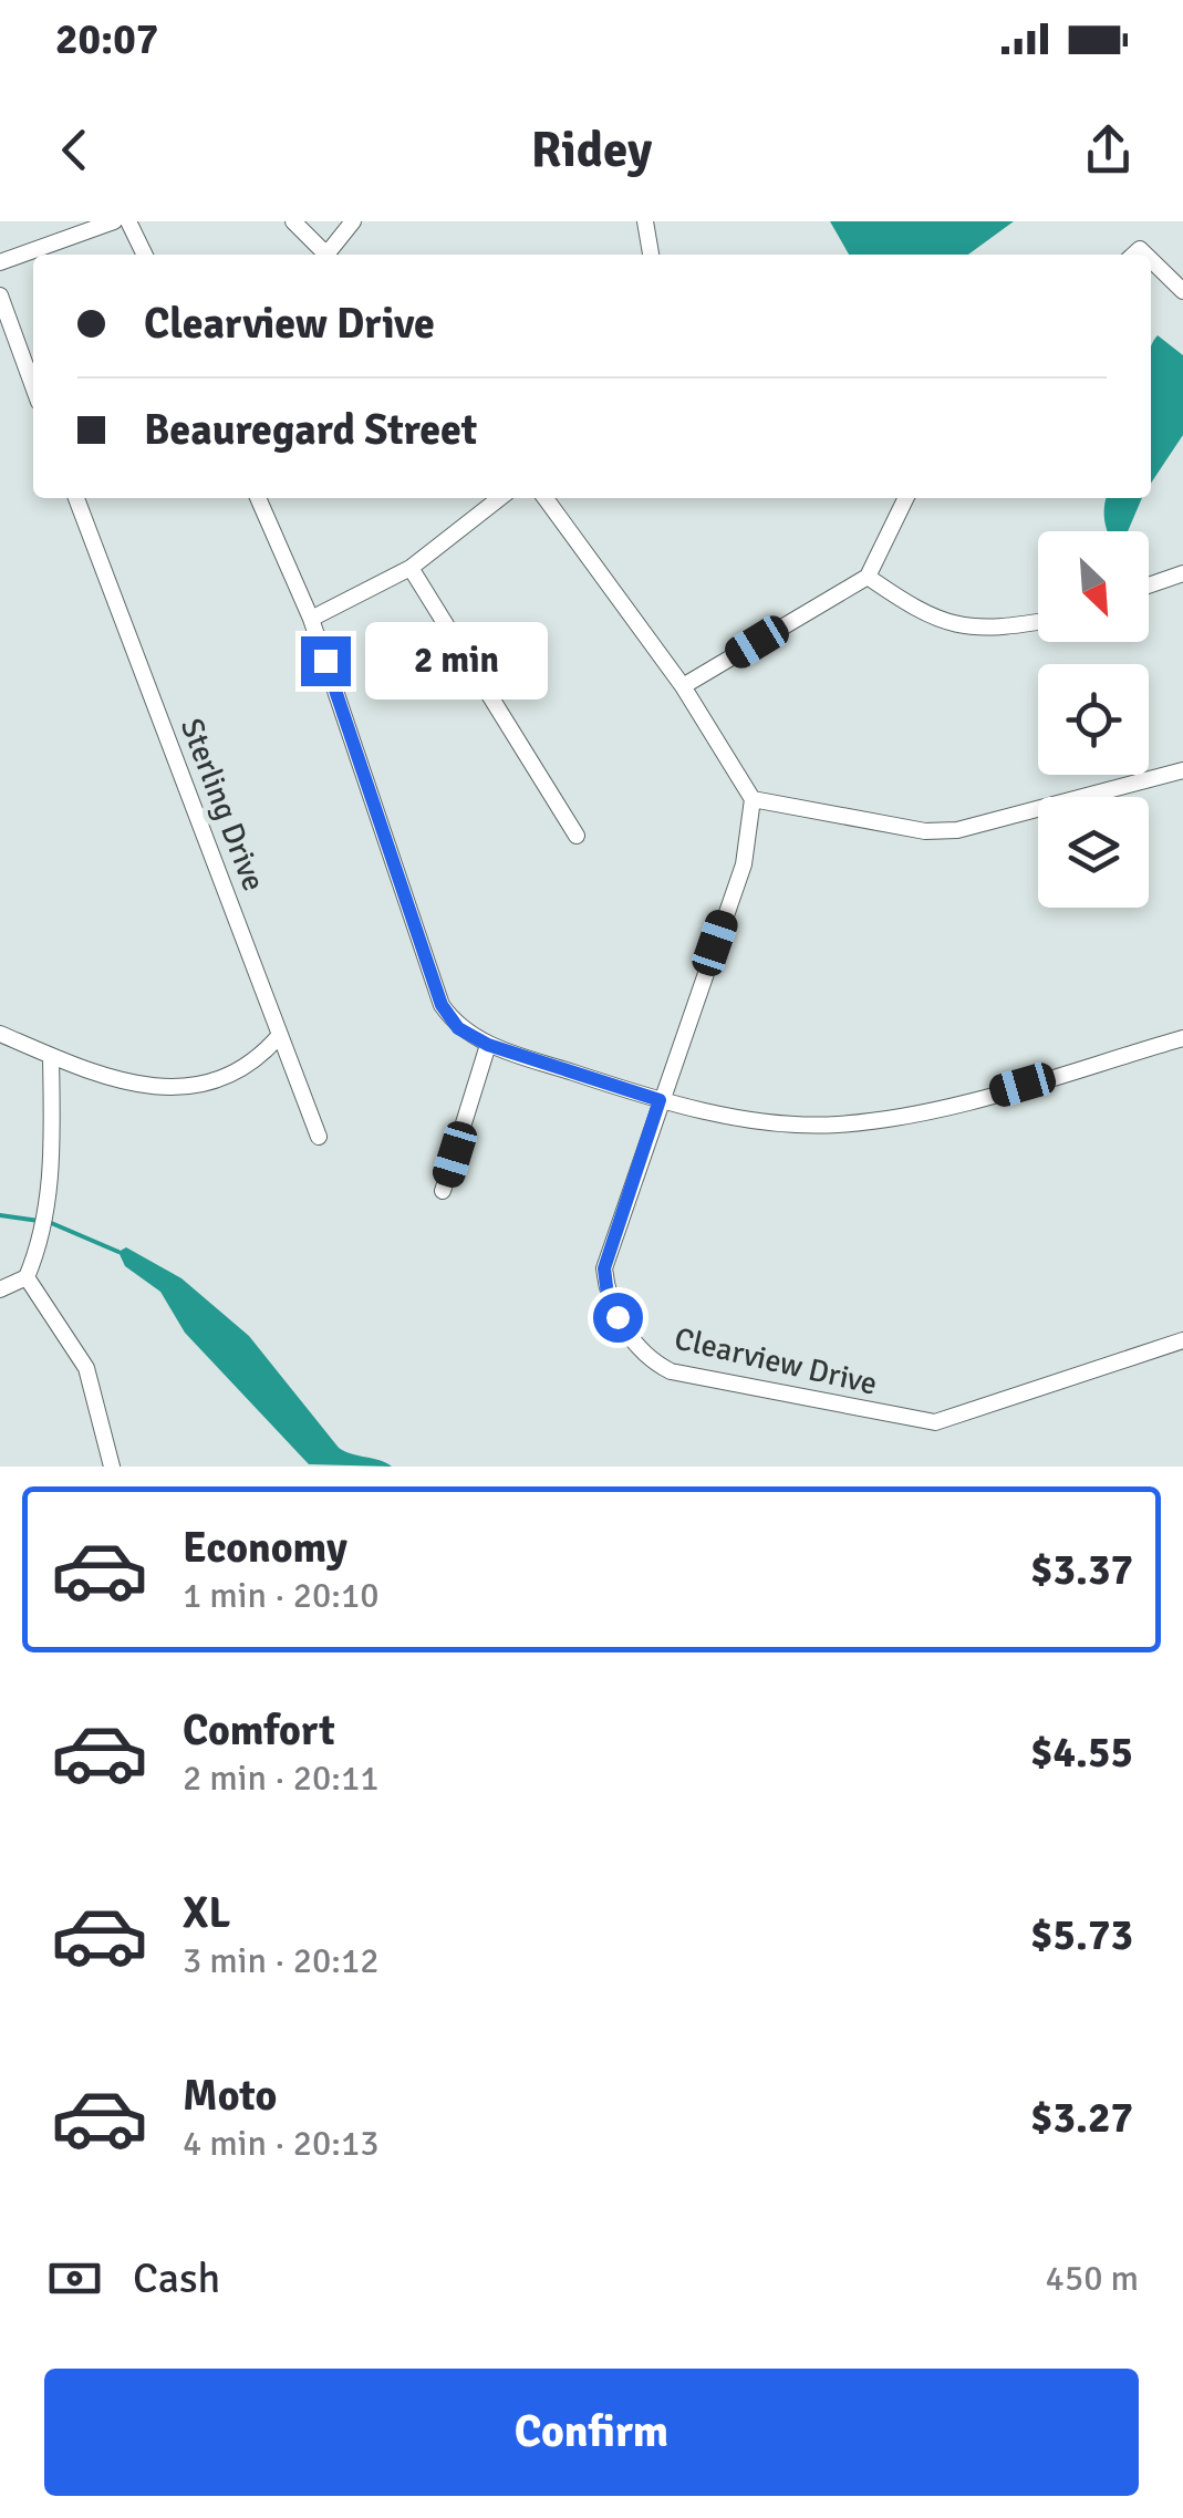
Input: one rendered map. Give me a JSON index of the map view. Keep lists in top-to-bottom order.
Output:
{
  "streets": {
    "street": ["Sterling Drive", "Clearview Drive"]
  },
  "north": "bottom right",
  "page": {
    "status": "20:07",
    "header": "Ridey",
    "banner": ["Clearview Drive", "Beauregard Street"],
    "bubble": "2 min",
    "list": [
      {
        "name": "Economy",
        "note": "1 min · 20:10",
        "value": "$3.37"
      },
      {
        "name": "Comfort",
        "note": "2 min · 20:11",
        "value": "$4.55"
      },
      {
        "name": "XL",
        "note": "3 min · 20:12",
        "value": "$5.73"
      },
      {
        "name": "Moto",
        "note": "4 min · 20:13",
        "value": "$3.27"
      }
    ],
    "pay": ["Cash", "450 m"],
    "buttons": "Confirm"
  }
}
